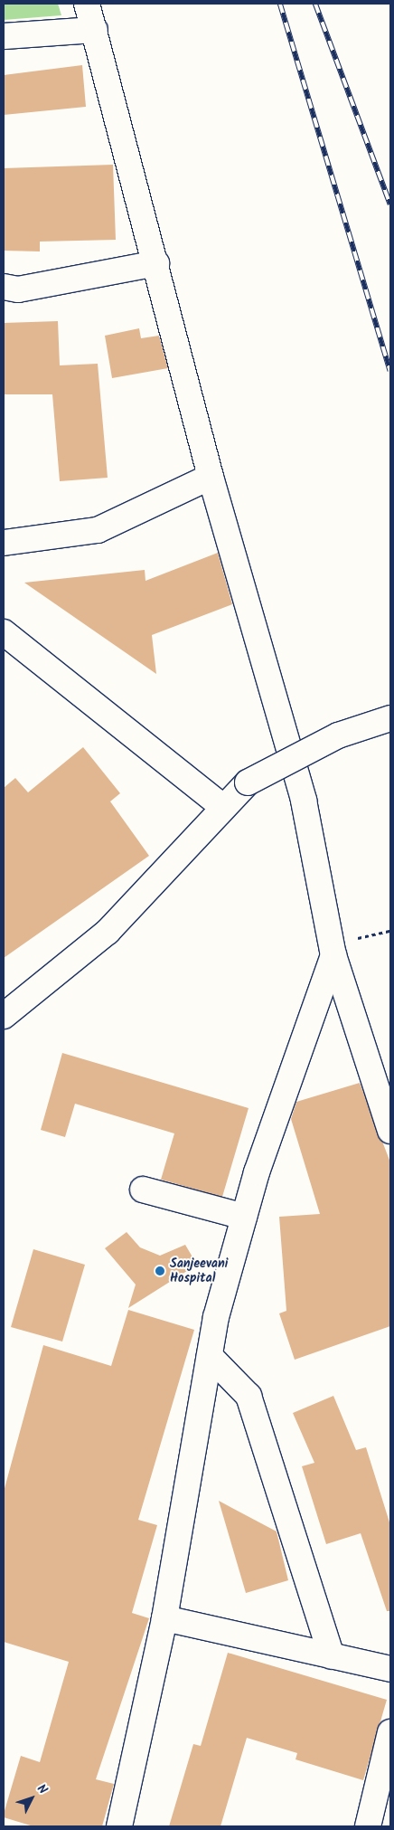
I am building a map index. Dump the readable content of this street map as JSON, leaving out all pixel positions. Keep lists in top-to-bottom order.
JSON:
{
  "places": ["Sanjeevani Hospital"],
  "north": "top right"
}
